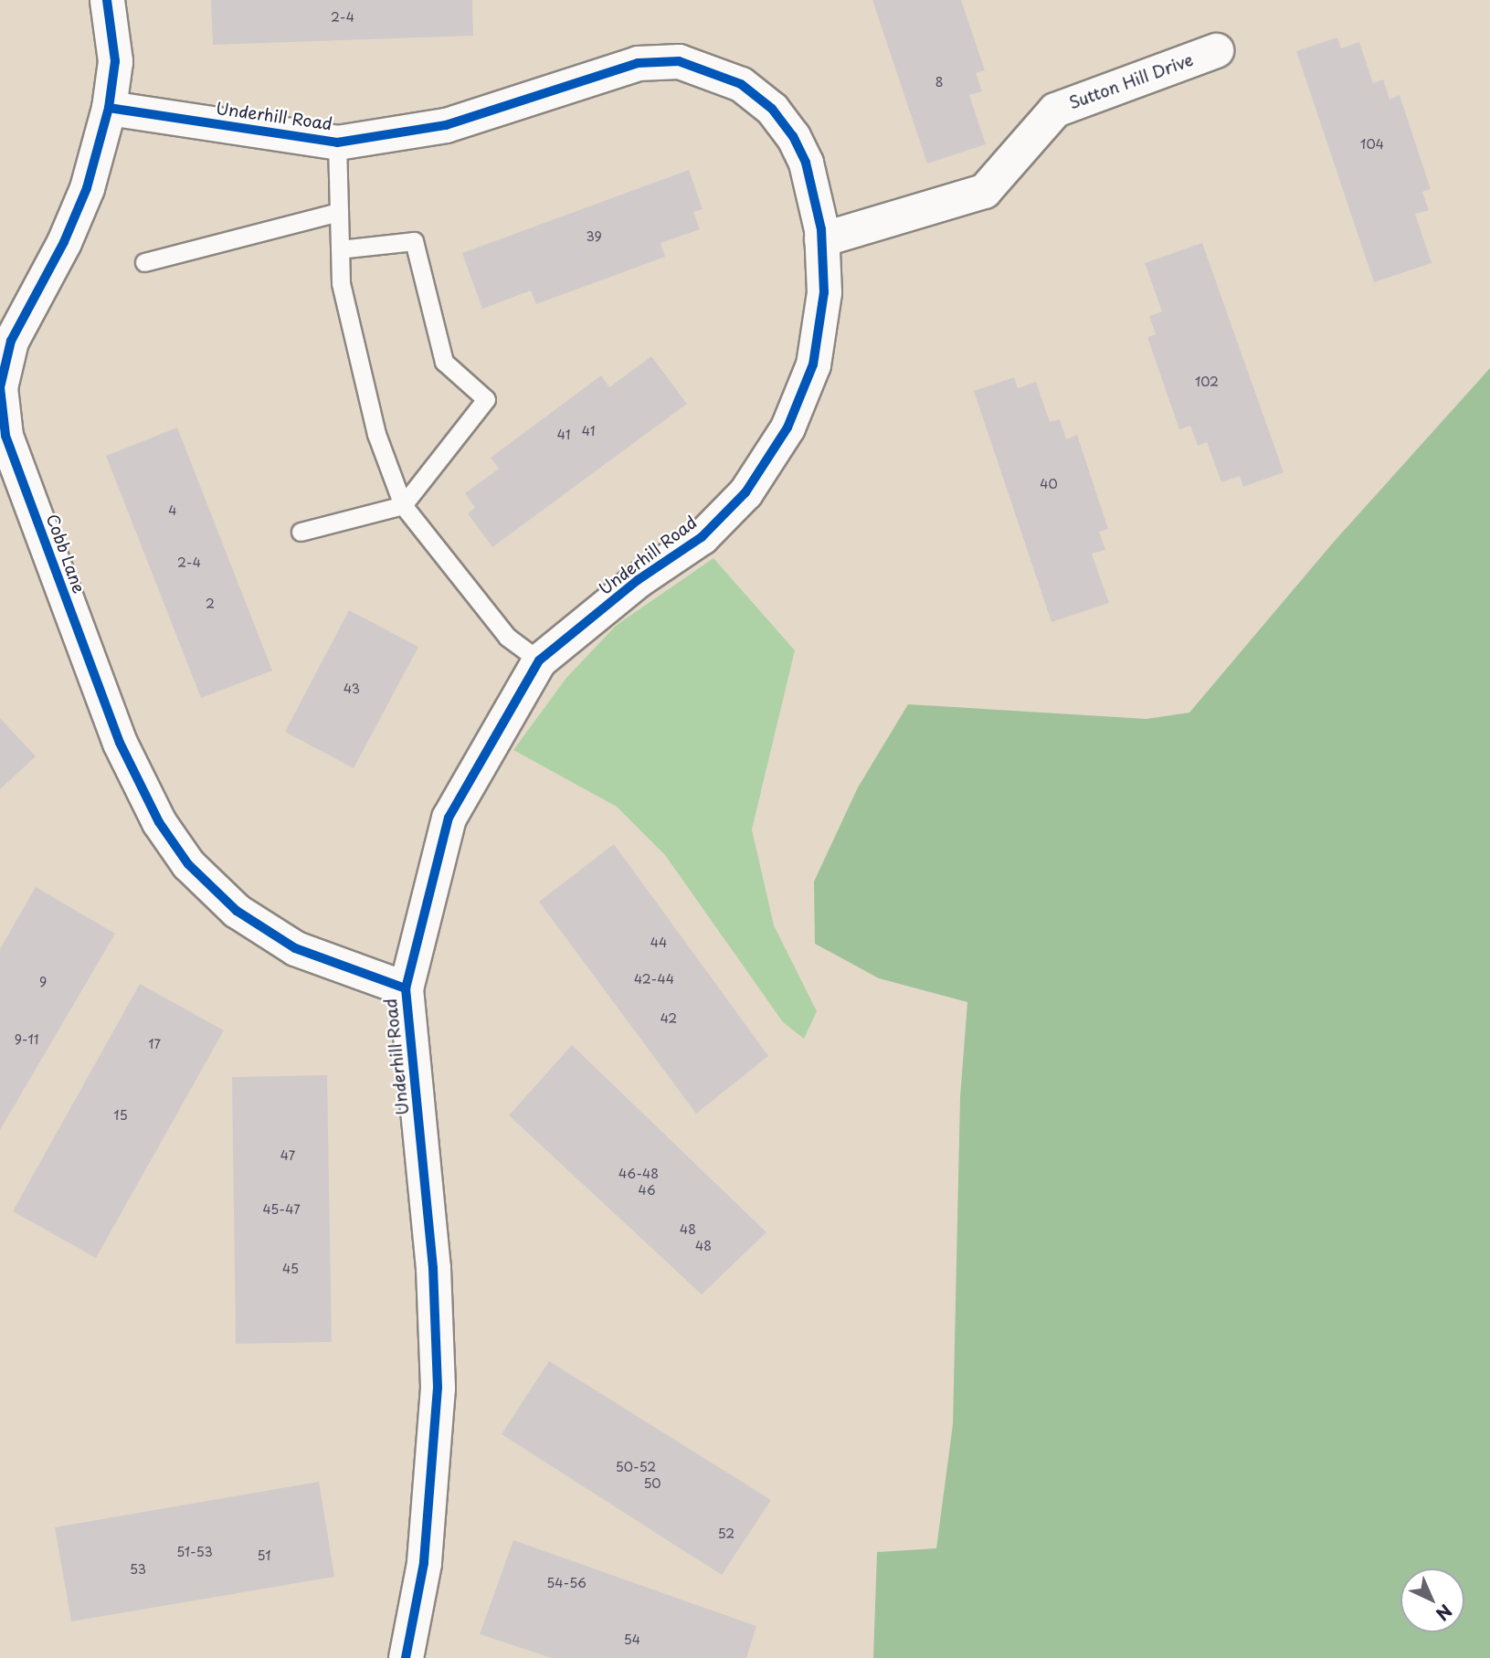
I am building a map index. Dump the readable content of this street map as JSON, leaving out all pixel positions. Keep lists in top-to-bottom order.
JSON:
{
  "streets": {
    "street": ["Sutton Hill Drive", "Underhill Road", "Cobb Lane"]
  },
  "crossings": [
    ["Sutton Hill Drive", "Underhill Road"],
    ["Underhill Road", "Cobb Lane"]
  ],
  "house_numbers": [
    "2-4",
    "8",
    "104",
    "39",
    "102",
    "41",
    "41",
    "40",
    "4",
    "2-4",
    "2",
    "43",
    "44",
    "42-44",
    "9",
    "42",
    "9-11",
    "17",
    "15",
    "47",
    "46-48",
    "46",
    "45-47",
    "48",
    "48",
    "45",
    "50-52",
    "50",
    "52",
    "51-53",
    "51",
    "53",
    "54-56",
    "54"
  ],
  "north": "bottom right"
}
